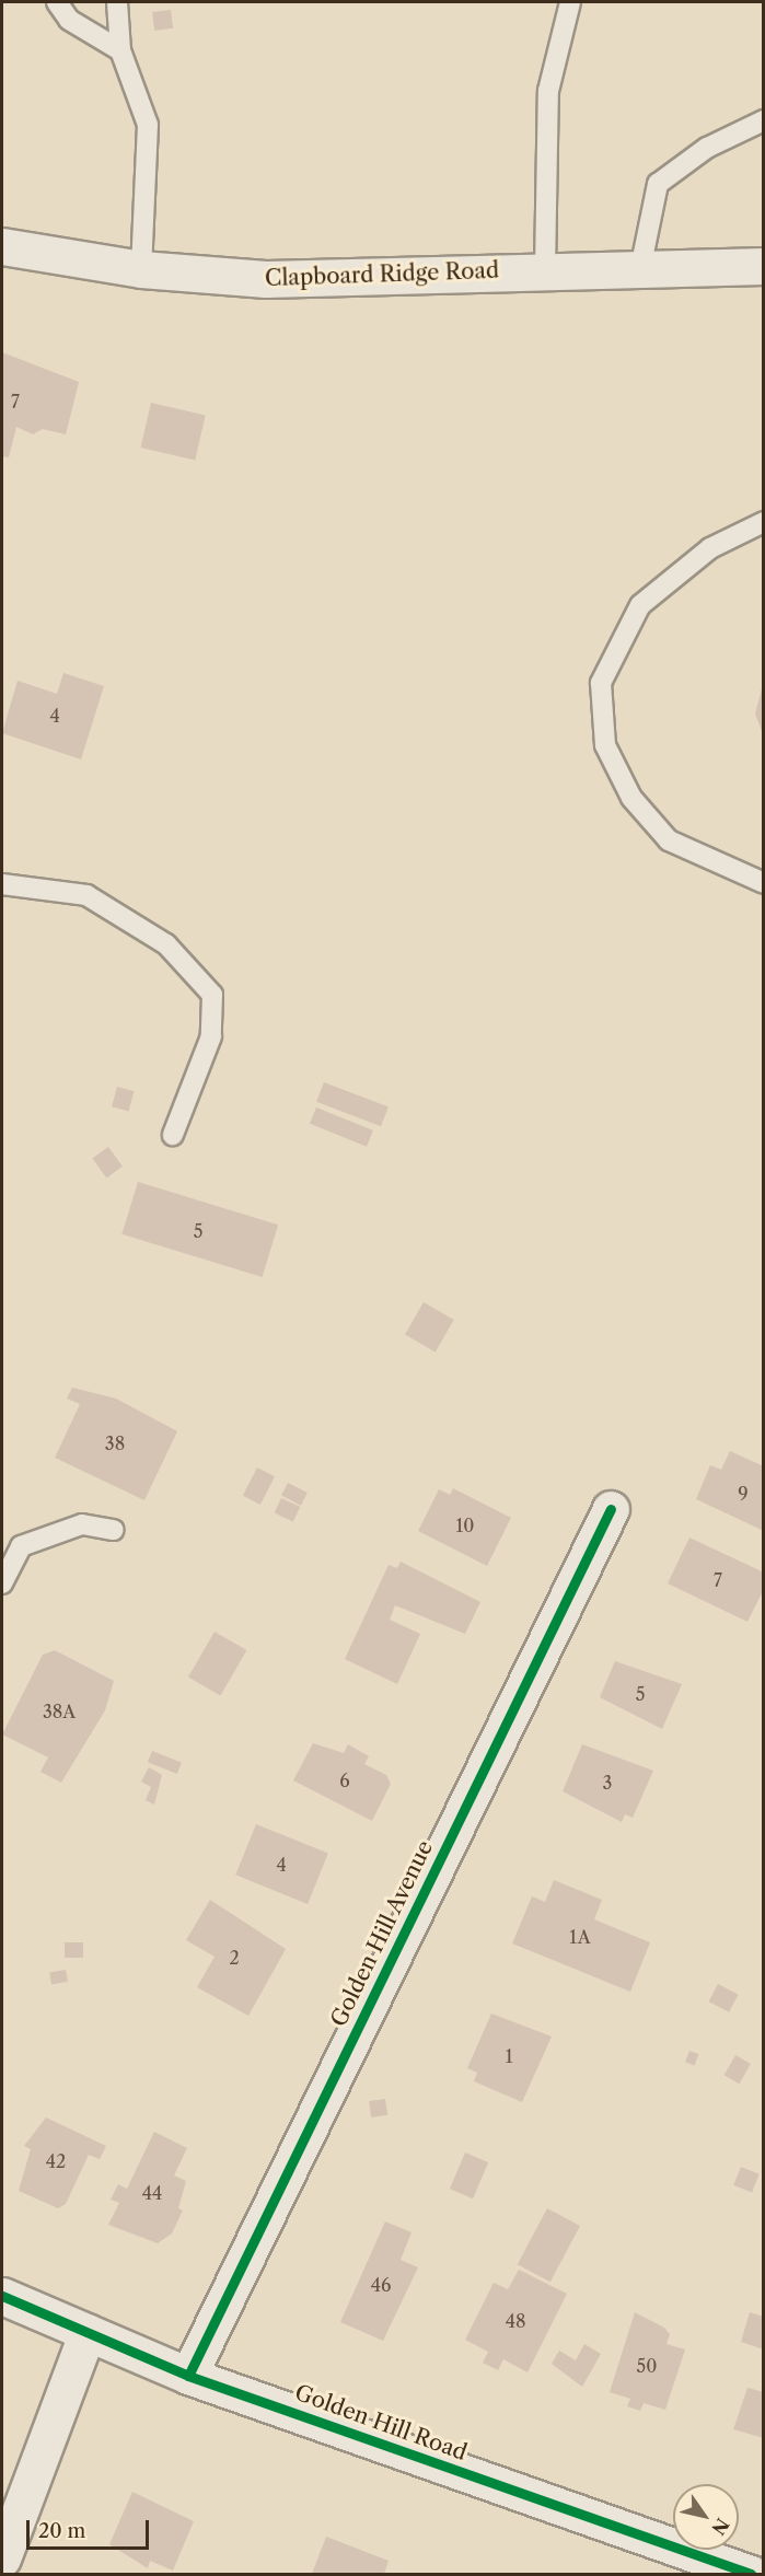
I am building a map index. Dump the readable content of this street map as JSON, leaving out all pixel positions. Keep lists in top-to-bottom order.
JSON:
{
  "streets": {
    "street": ["Clapboard Ridge Road", "Golden Hill Avenue", "Golden Hill Road"]
  },
  "crossings": [
    ["Golden Hill Avenue", "Golden Hill Road"]
  ],
  "house_numbers": [
    "7",
    "4",
    "5",
    "38",
    "9",
    "10",
    "7",
    "5",
    "38A",
    "6",
    "3",
    "4",
    "1A",
    "2",
    "1",
    "42",
    "44",
    "46",
    "48",
    "50"
  ],
  "scale_bar": "20 m",
  "north": "bottom right"
}
